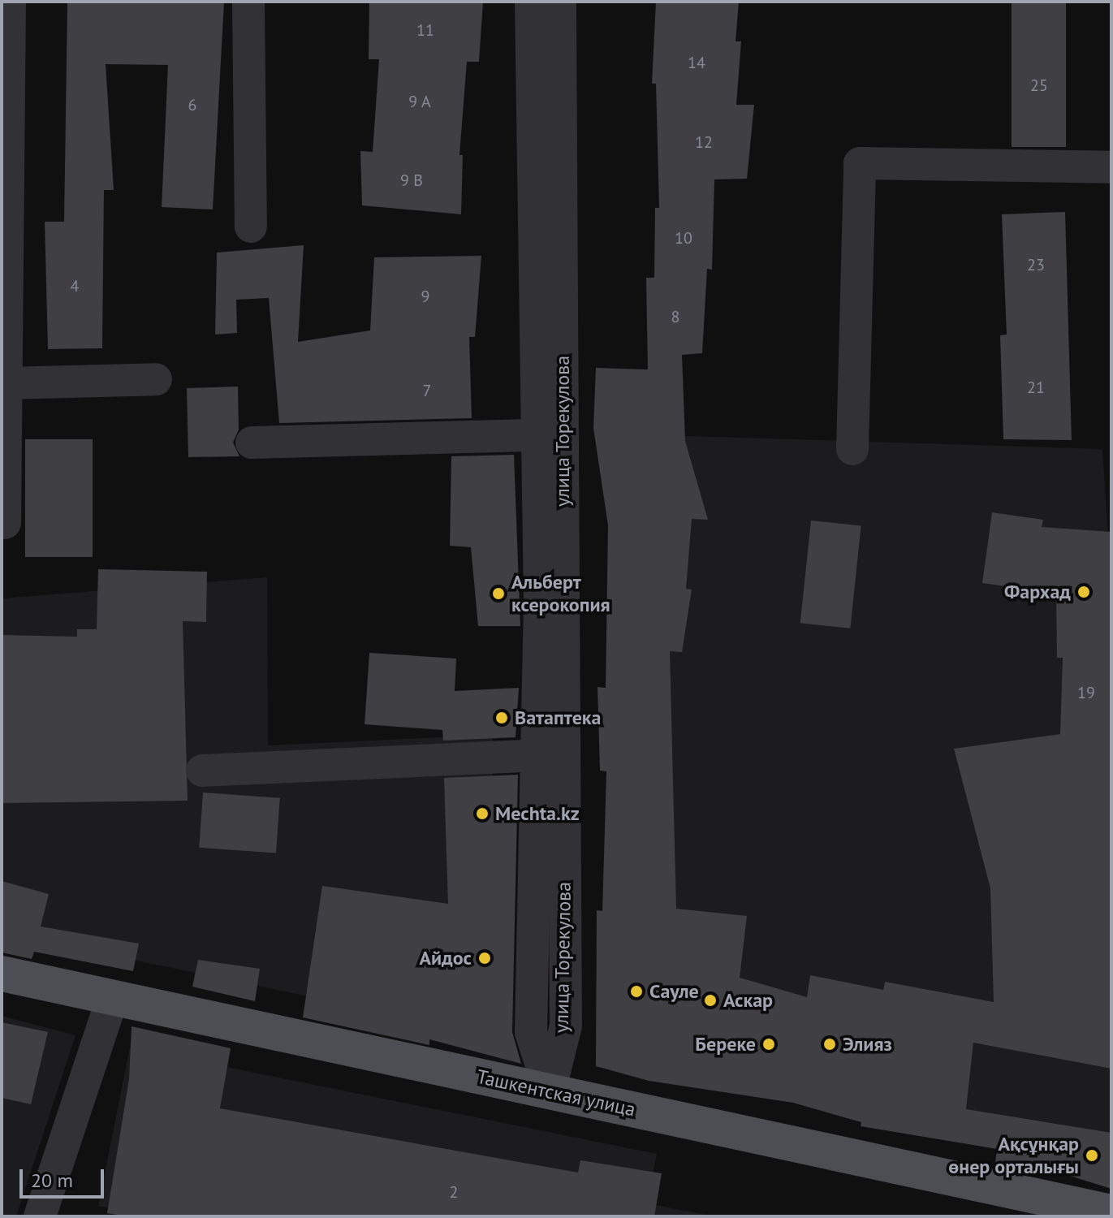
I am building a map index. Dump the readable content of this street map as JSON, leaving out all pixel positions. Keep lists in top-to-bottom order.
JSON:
{
  "streets": {
    "main road": ["Ташкентская улица"],
    "street": ["улица Торекулова"]
  },
  "crossings": [
    ["улица Торекулова", "Ташкентская улица"]
  ],
  "places": [
    "Фархад",
    "Альберт ксерокопия",
    "Ватаптека",
    "Mechta.kz",
    "Айдос",
    "Сауле",
    "Аскар",
    "Береке",
    "Элияз",
    "Ақсұнқар өнер орталығы"
  ],
  "house_numbers": [
    "11",
    "14",
    "25",
    "9 А",
    "6",
    "12",
    "9 В",
    "10",
    "23",
    "4",
    "9",
    "8",
    "21",
    "7",
    "19",
    "2"
  ],
  "scale_bar": "20 m"
}
